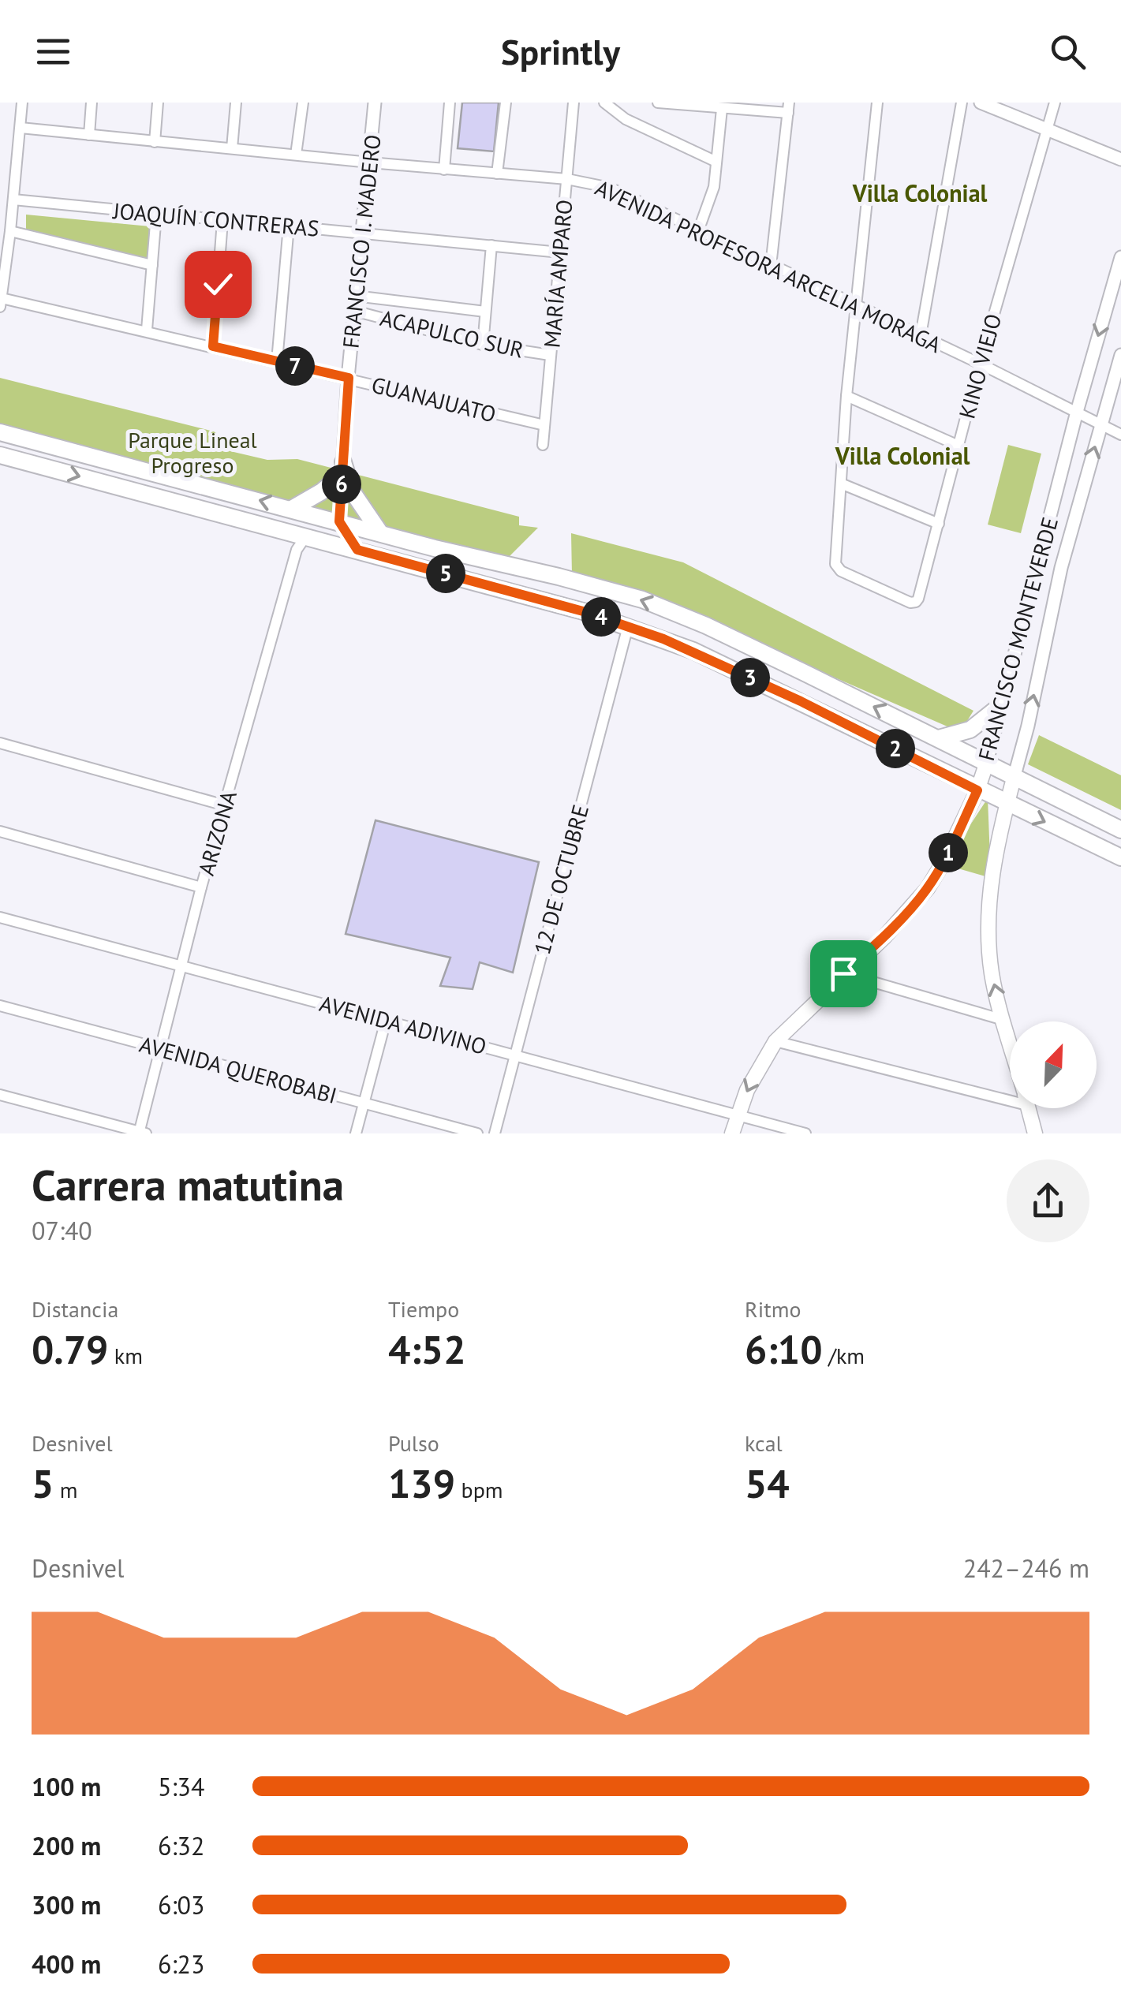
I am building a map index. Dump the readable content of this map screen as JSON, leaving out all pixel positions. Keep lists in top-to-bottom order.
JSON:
{
  "streets": {
    "main road": ["FRANCISCO MONTEVERDE"],
    "street": [
      "JOAQUÍN CONTRERAS",
      "FRANCISCO I. MADERO",
      "AVENIDA PROFESORA ARCELIA MORAGA",
      "MARÍA AMPARO",
      "ACAPULCO SUR",
      "KINO VIEJO",
      "GUANAJUATO",
      "ARIZONA",
      "12 DE OCTUBRE",
      "AVENIDA ADIVINO",
      "AVENIDA QUEROBABI"
    ]
  },
  "crossings": [
    ["JOAQUÍN CONTRERAS", "FRANCISCO I. MADERO"],
    ["JOAQUÍN CONTRERAS", "MARÍA AMPARO"],
    ["FRANCISCO I. MADERO", "AVENIDA PROFESORA ARCELIA MORAGA"],
    ["FRANCISCO I. MADERO", "ACAPULCO SUR"],
    ["FRANCISCO I. MADERO", "GUANAJUATO"],
    ["AVENIDA PROFESORA ARCELIA MORAGA", "MARÍA AMPARO"],
    ["AVENIDA PROFESORA ARCELIA MORAGA", "KINO VIEJO"],
    ["AVENIDA PROFESORA ARCELIA MORAGA", "FRANCISCO MONTEVERDE"],
    ["MARÍA AMPARO", "ACAPULCO SUR"],
    ["MARÍA AMPARO", "GUANAJUATO"],
    ["FRANCISCO MONTEVERDE", "AVENIDA ADIVINO"],
    ["ARIZONA", "AVENIDA ADIVINO"],
    ["ARIZONA", "AVENIDA QUEROBABI"],
    ["12 DE OCTUBRE", "AVENIDA ADIVINO"]
  ],
  "districts": ["Villa Colonial", "Villa Colonial"],
  "parks": ["Parque Lineal Progreso"],
  "north": "top right",
  "page": {
    "header": "Sprintly",
    "pins": [
      "7",
      "6",
      "5",
      "4",
      "3",
      "2",
      "1"
    ],
    "heading": ["Carrera matutina", "07:40"],
    "stats": [
      ["Distancia", "0.79 km"],
      ["Tiempo", "4:52"],
      ["Ritmo", "6:10 /km"],
      ["Desnivel", "5 m"],
      ["Pulso", "139 bpm"],
      ["kcal", "54"]
    ],
    "chart": ["Desnivel", "242–246 m"],
    "list": [
      {
        "name": "100 m",
        "note": "5:34"
      },
      {
        "name": "200 m",
        "note": "6:32"
      },
      {
        "name": "300 m",
        "note": "6:03"
      },
      {
        "name": "400 m",
        "note": "6:23"
      }
    ]
  }
}
